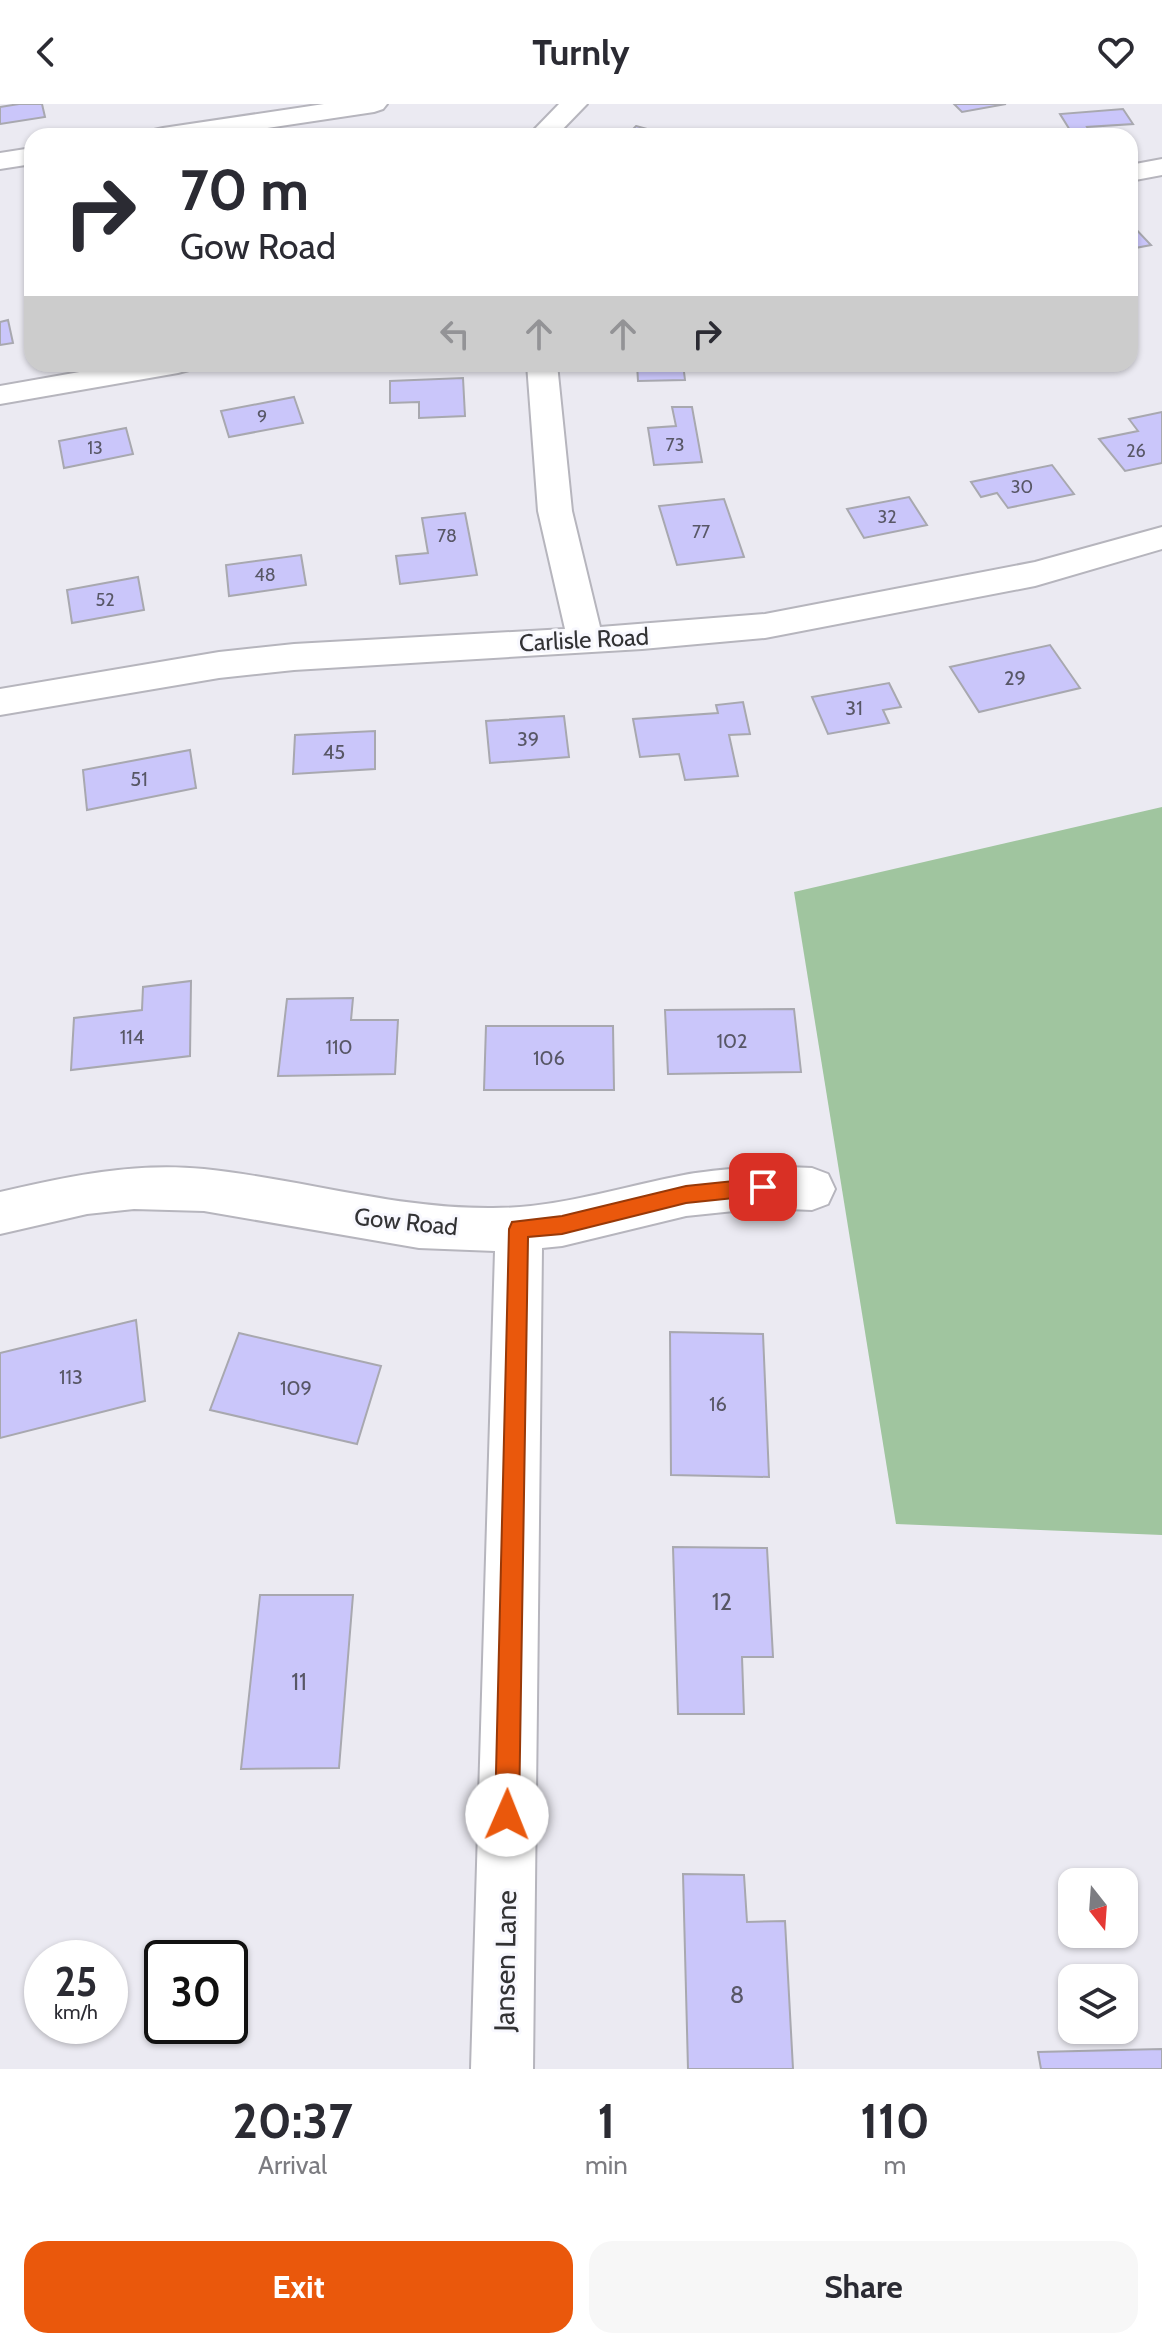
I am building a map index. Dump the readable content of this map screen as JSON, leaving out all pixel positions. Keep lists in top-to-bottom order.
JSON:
{
  "streets": {
    "street": ["Carlisle Road", "Gow Road", "Jansen Lane"]
  },
  "crossings": [
    ["Gow Road", "Jansen Lane"]
  ],
  "house_numbers": [
    "9",
    "73",
    "13",
    "26",
    "30",
    "32",
    "77",
    "78",
    "48",
    "52",
    "29",
    "31",
    "39",
    "45",
    "51",
    "114",
    "102",
    "110",
    "106",
    "113",
    "109",
    "16",
    "12",
    "11",
    "8"
  ],
  "north": "bottom",
  "page": {
    "header": "Turnly",
    "turn": ["70 m", "Gow Road"],
    "speed": "25 km/h",
    "limit": "30",
    "eta": [
      "20:37",
      "Arrival",
      "1",
      "min",
      "110",
      "m"
    ],
    "buttons": ["Exit", "Share"]
  }
}
